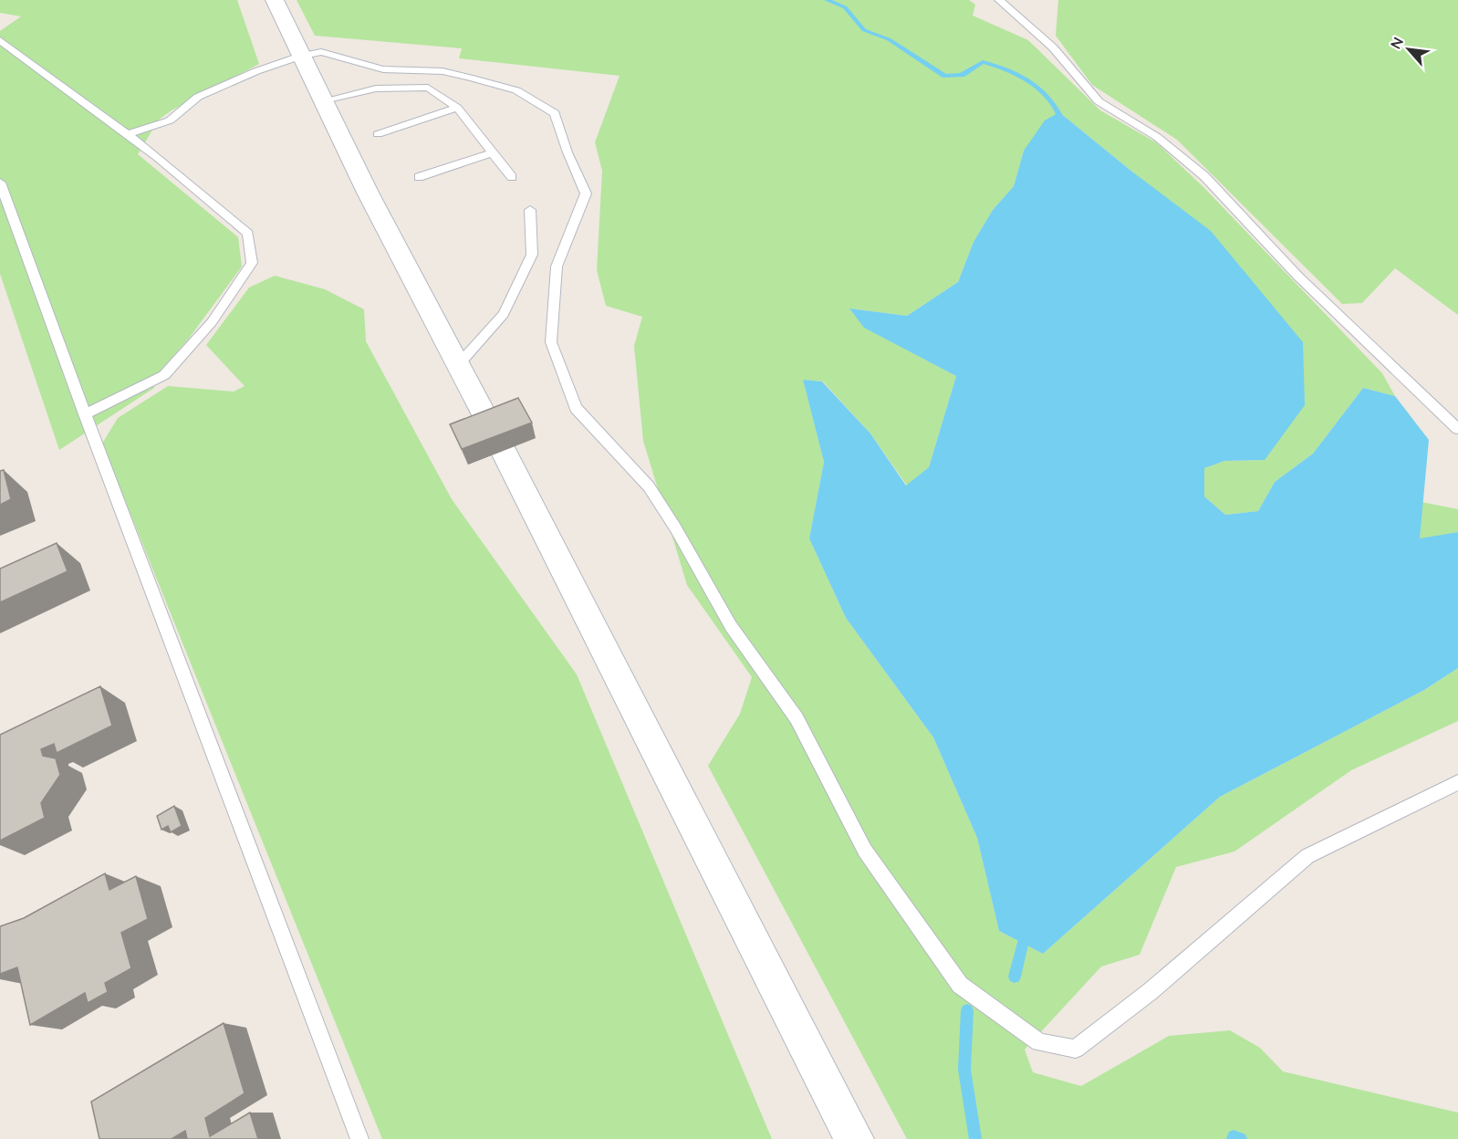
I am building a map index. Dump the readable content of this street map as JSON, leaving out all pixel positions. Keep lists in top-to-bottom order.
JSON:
{
  "north": "top left"
}
